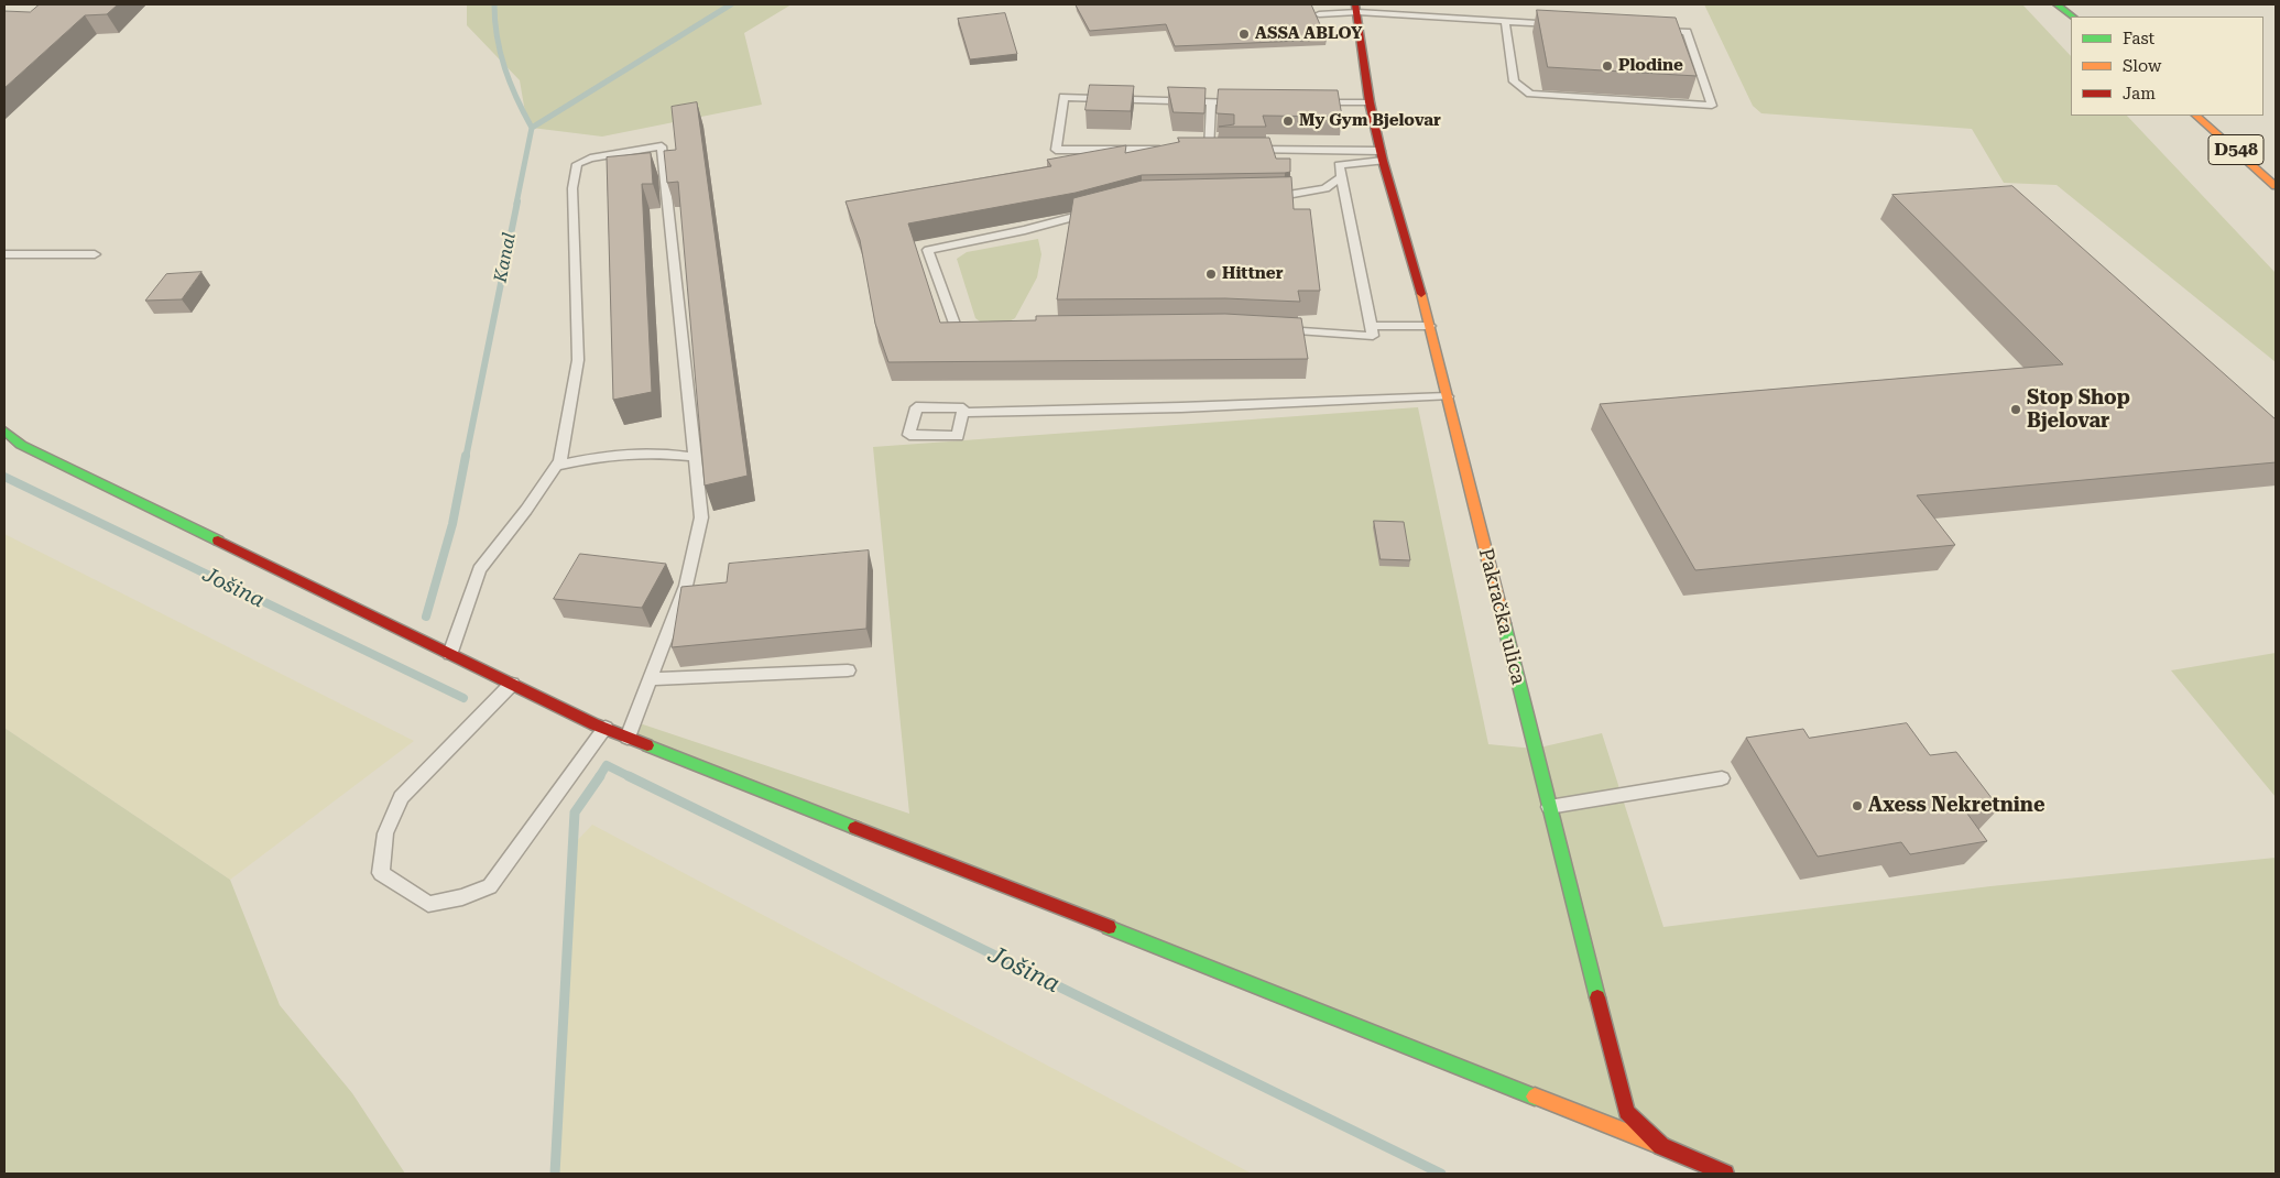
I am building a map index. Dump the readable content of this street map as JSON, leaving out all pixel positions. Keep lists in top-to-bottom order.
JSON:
{
  "streets": {
    "street": ["D548", "Pakračka ulica"]
  },
  "water": ["Kanal", "Jošina"],
  "places": [
    "ASSA ABLOY",
    "Plodine",
    "My Gym Bjelovar",
    "Hittner",
    "Stop Shop Bjelovar",
    "Axess Nekretnine"
  ],
  "legend": ["Fast", "Slow", "Jam"]
}
